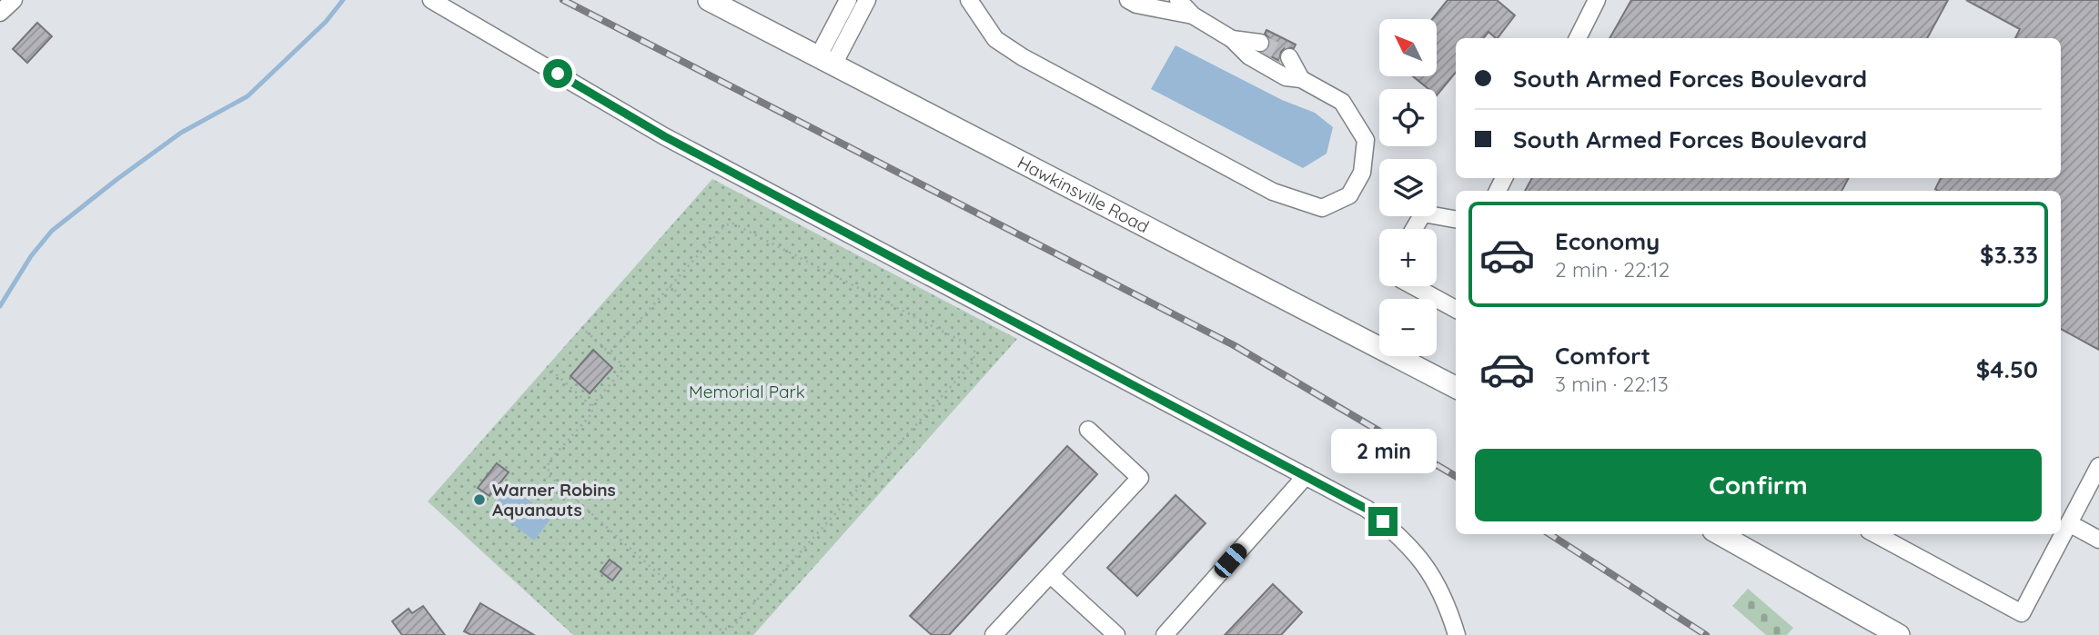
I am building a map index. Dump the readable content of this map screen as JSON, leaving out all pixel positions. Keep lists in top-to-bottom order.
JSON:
{
  "streets": {
    "main road": ["Hawkinsville Road"]
  },
  "parks": ["Memorial Park"],
  "places": ["Warner Robins Aquanauts"],
  "north": "top left",
  "page": {
    "map_buttons": ["+", "−"],
    "banner": ["South Armed Forces Boulevard", "South Armed Forces Boulevard"],
    "list": [
      {
        "name": "Economy",
        "note": "2 min · 22:12",
        "value": "$3.33"
      },
      {
        "name": "Comfort",
        "note": "3 min · 22:13",
        "value": "$4.50"
      }
    ],
    "bubble": "2 min",
    "buttons": "Confirm"
  }
}
